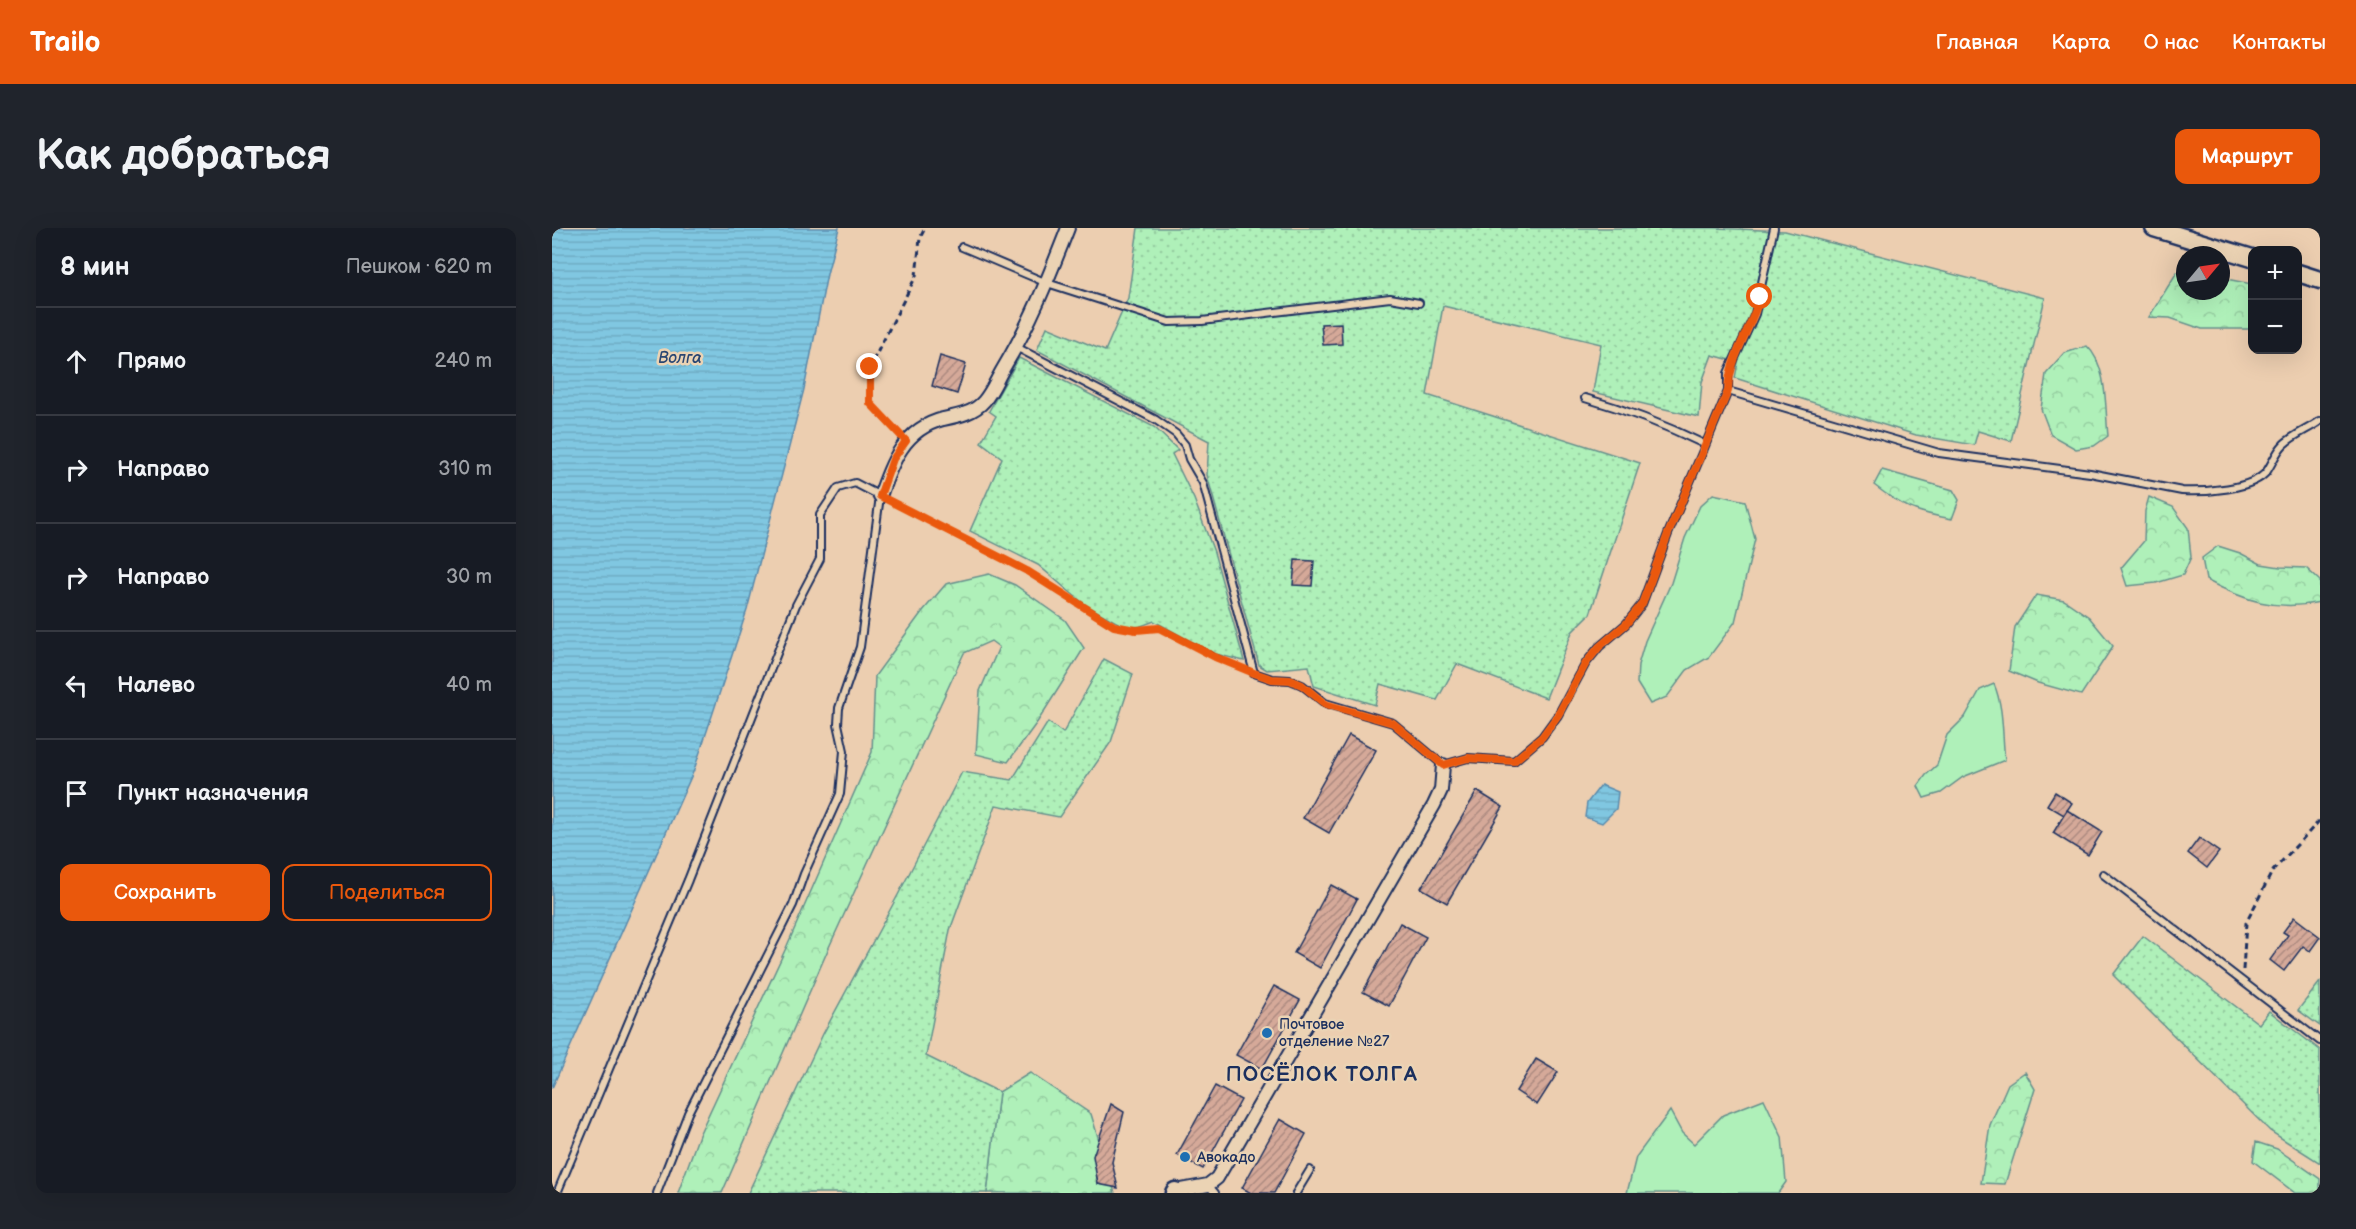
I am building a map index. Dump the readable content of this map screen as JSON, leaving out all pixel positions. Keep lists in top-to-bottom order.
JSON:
{
  "districts": ["ПОСЁЛОК ТОЛГА"],
  "water": ["Волга"],
  "places": ["Почтовое отделение №27", "Авокадо"],
  "north": "top right",
  "page": {
    "header": "Trailo",
    "nav": [
      "Главная",
      "Карта",
      "О нас",
      "Контакты"
    ],
    "buttons": [
      "Маршрут",
      ["Сохранить", "Поделиться"]
    ],
    "title": "Как добраться",
    "heading": ["8 мин", "Пешком · 620 m"],
    "map_buttons": ["+", "−"],
    "list": [
      ["Прямо", "240 m"],
      ["Направо", "310 m"],
      ["Направо", "30 m"],
      ["Налево", "40 m"],
      "Пункт назначения"
    ]
  }
}
